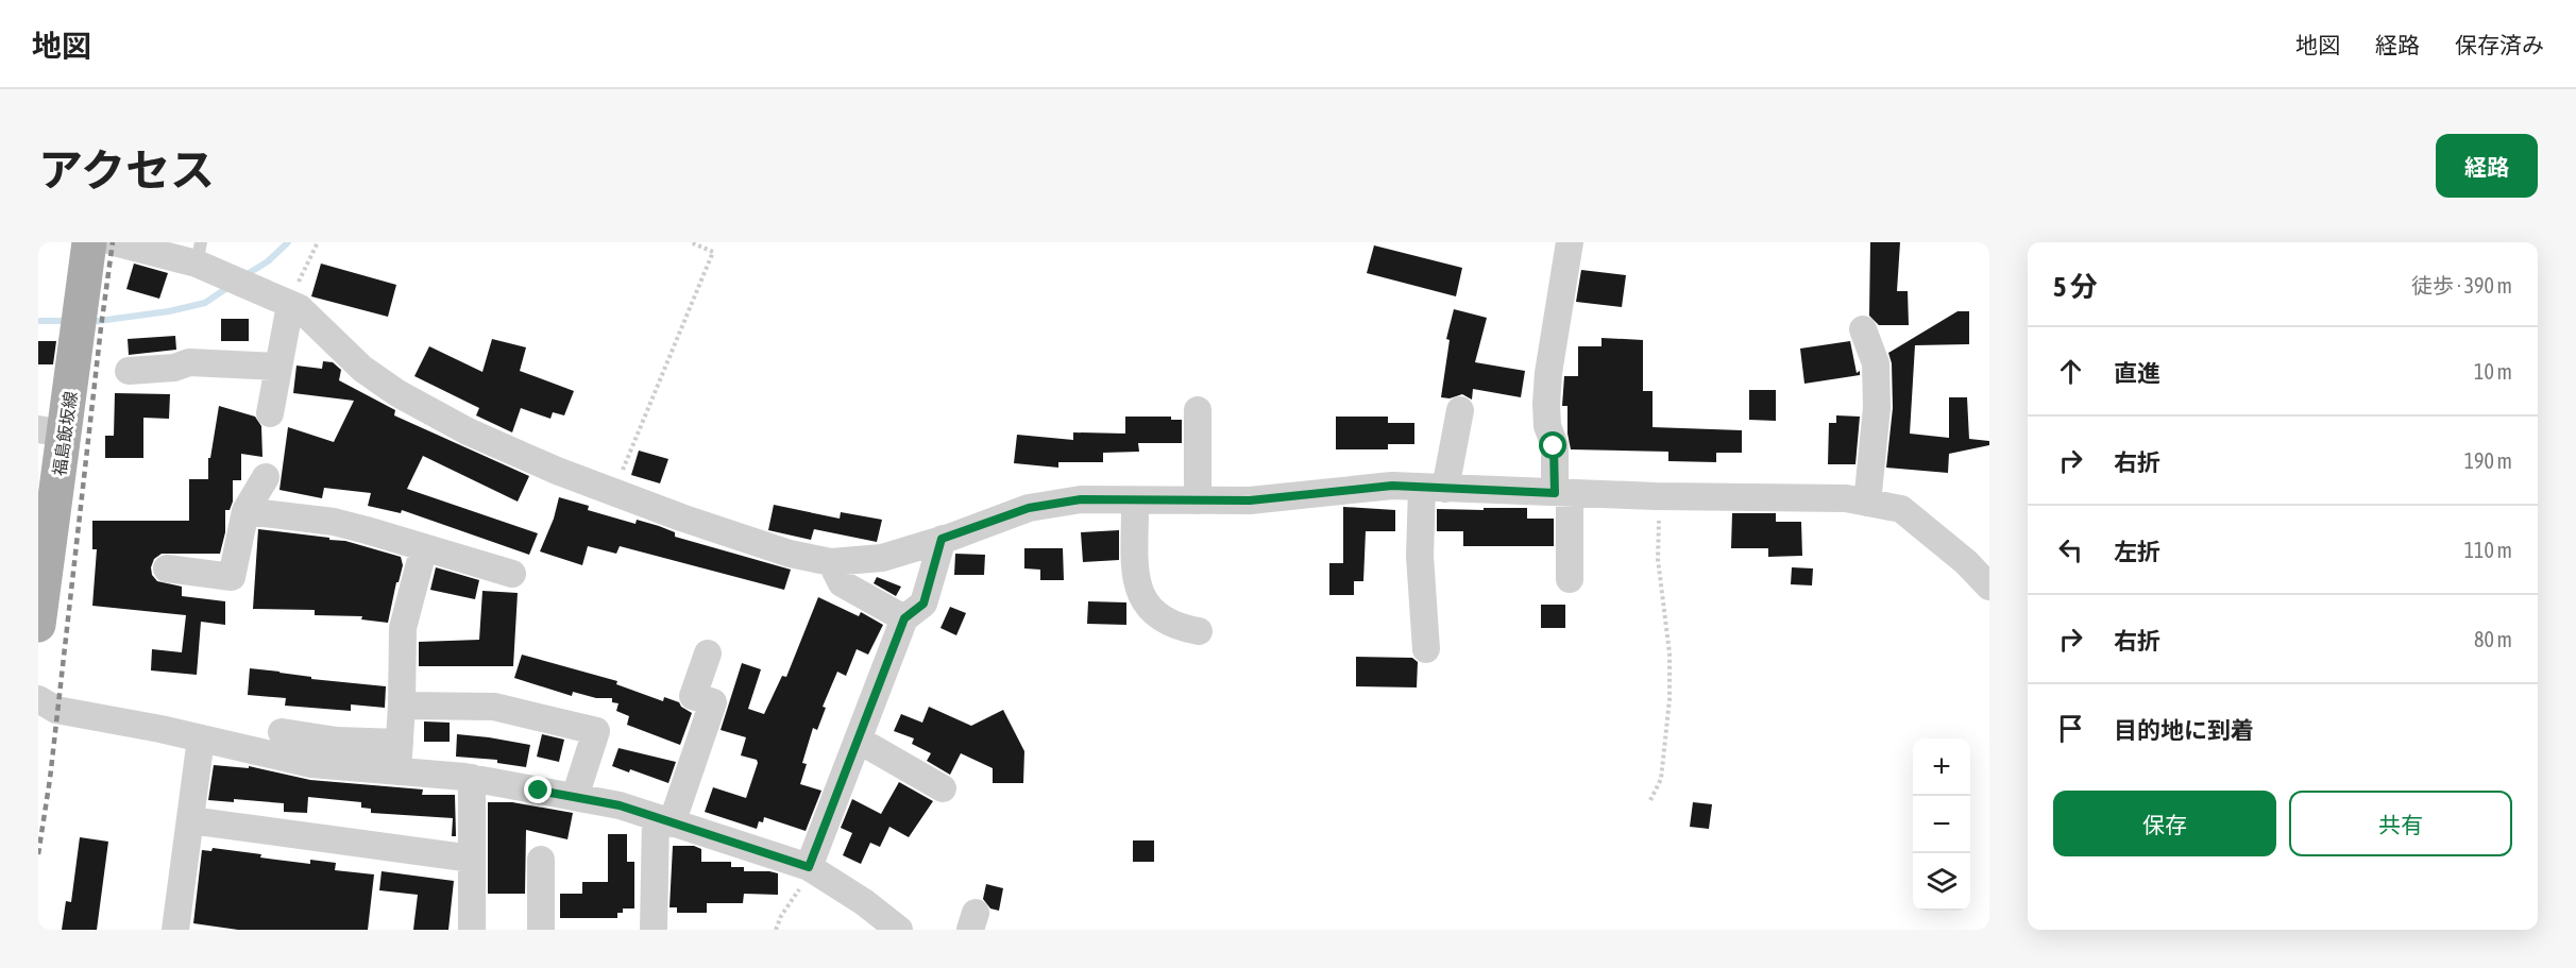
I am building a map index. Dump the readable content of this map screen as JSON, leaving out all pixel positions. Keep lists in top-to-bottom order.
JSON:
{
  "streets": {
    "main road": ["福島飯坂線"]
  },
  "page": {
    "header": "地図",
    "nav": ["地図", "経路", "保存済み"],
    "title": "アクセス",
    "buttons": [
      "経路",
      ["保存", "共有"]
    ],
    "heading": ["5 分", "徒歩 · 390 m"],
    "list": [
      ["直進", "10 m"],
      ["右折", "190 m"],
      ["左折", "110 m"],
      ["右折", "80 m"],
      "目的地に到着"
    ],
    "map_buttons": ["+", "−"]
  }
}
